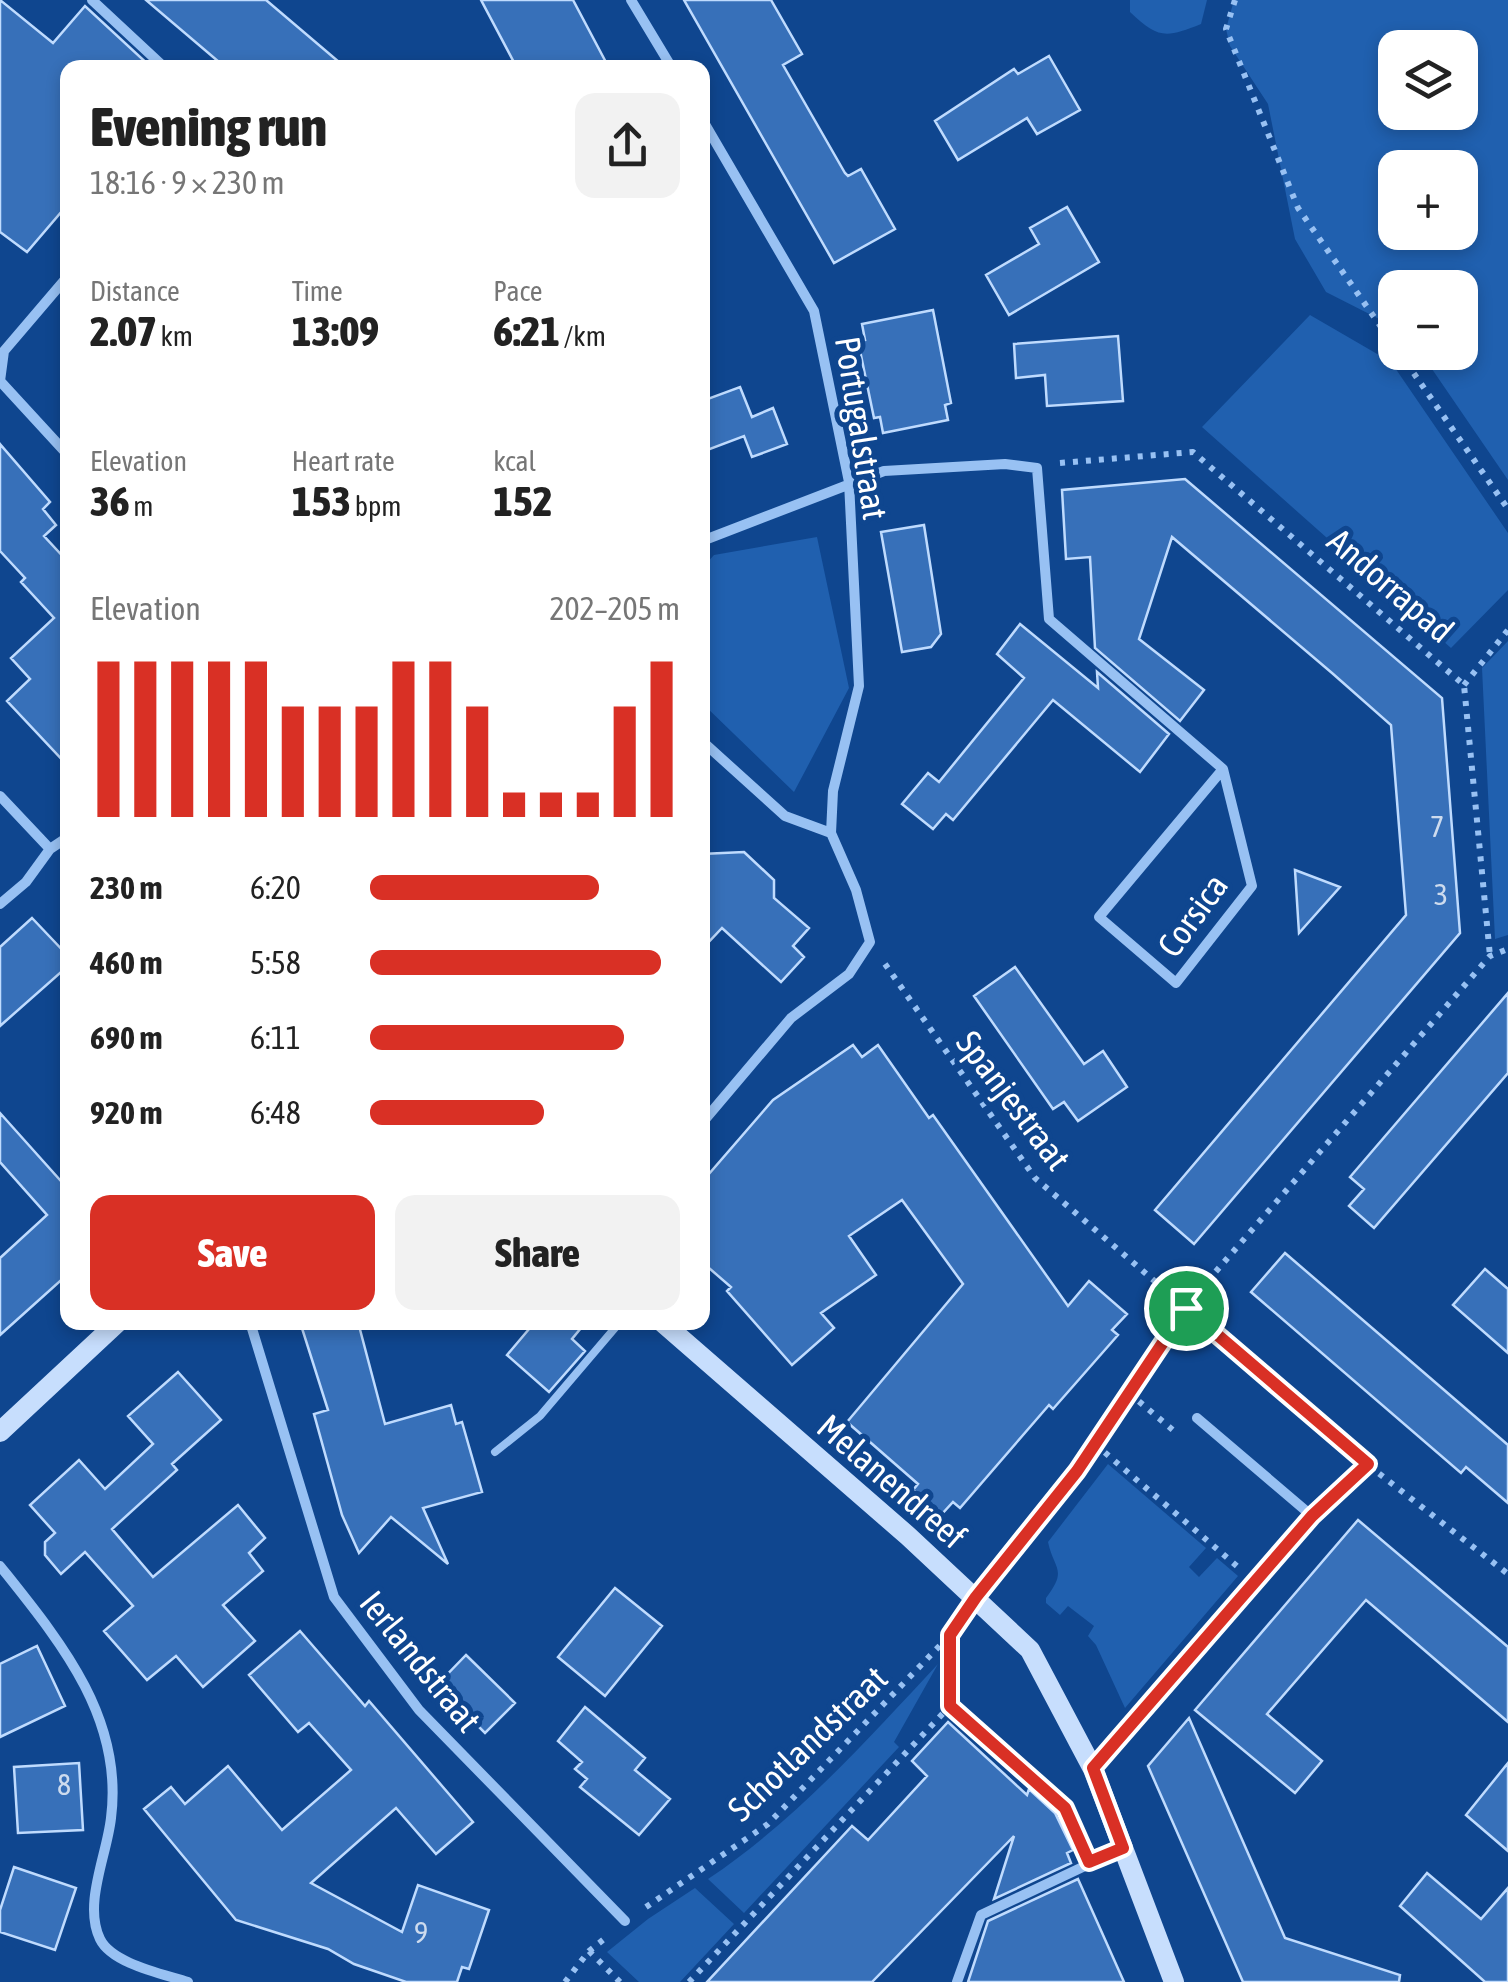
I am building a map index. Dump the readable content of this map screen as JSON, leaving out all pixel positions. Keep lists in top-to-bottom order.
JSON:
{
  "streets": {
    "street": [
      "Portugalstraat",
      "Corsica",
      "Melanendreef",
      "Ierlandstraat"
    ],
    "path": ["Andorrapad", "Spanjestraat", "Schotlandstraat"]
  },
  "crossings": [
    ["Andorrapad", "Schotlandstraat"],
    ["Spanjestraat", "Schotlandstraat"],
    ["Melanendreef", "Schotlandstraat"],
    ["Ierlandstraat", "Schotlandstraat"]
  ],
  "house_numbers": [
    "7",
    "3",
    "8",
    "9"
  ],
  "page": {
    "map_buttons": ["+", "−"],
    "heading": ["Evening run", "18:16 · 9 × 230 m"],
    "stats": [
      ["Distance", "2.07 km"],
      ["Time", "13:09"],
      ["Pace", "6:21 /km"],
      ["Elevation", "36 m"],
      ["Heart rate", "153 bpm"],
      ["kcal", "152"]
    ],
    "chart": ["Elevation", "202–205 m"],
    "list": [
      {
        "name": "230 m",
        "note": "6:20"
      },
      {
        "name": "460 m",
        "note": "5:58"
      },
      {
        "name": "690 m",
        "note": "6:11"
      },
      {
        "name": "920 m",
        "note": "6:48"
      }
    ],
    "buttons": ["Save", "Share"]
  }
}
